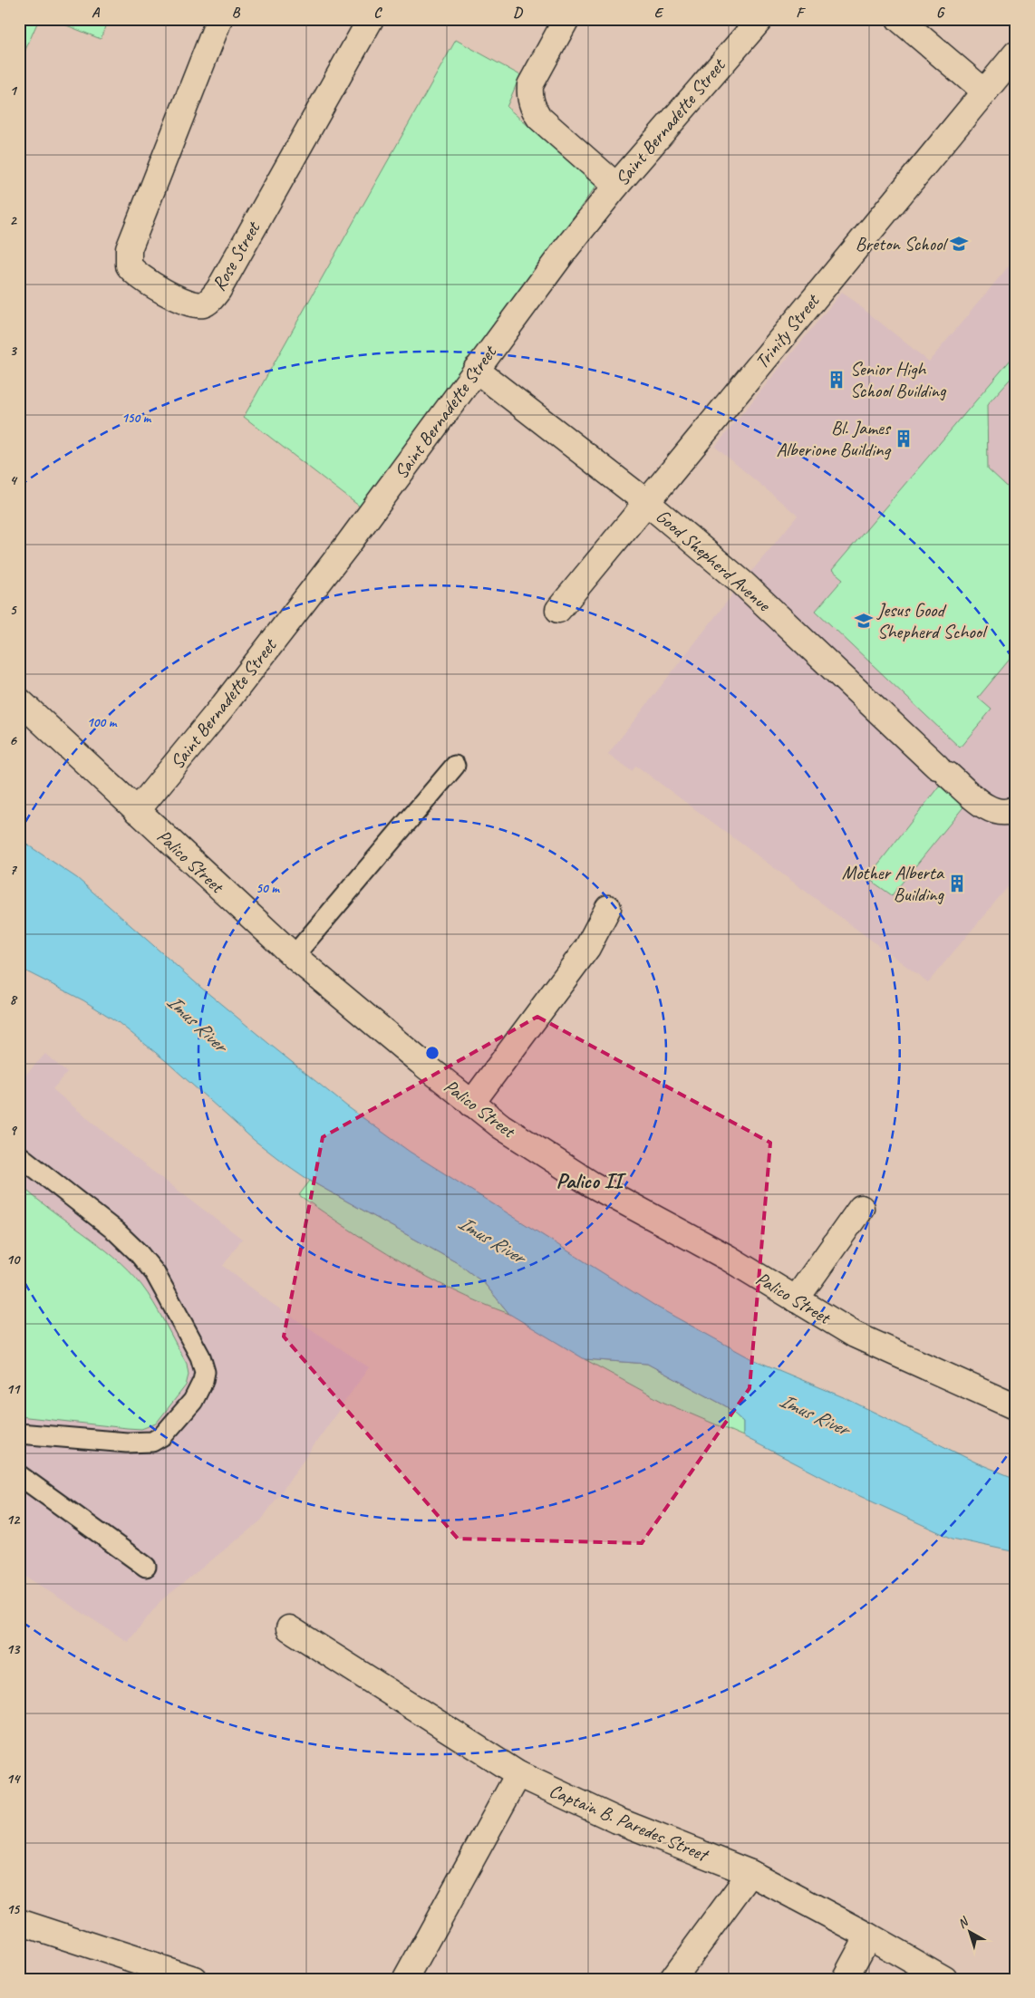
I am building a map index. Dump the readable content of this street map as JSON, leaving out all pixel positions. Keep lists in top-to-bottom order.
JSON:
{
  "streets": {
    "street": [
      "Saint Bernadette Street",
      "Rose Street",
      "Trinity Street",
      "Good Shepherd Avenue",
      "Palico Street",
      "Captain B. Paredes Street"
    ]
  },
  "crossings": [
    ["Saint Bernadette Street", "Good Shepherd Avenue"],
    ["Saint Bernadette Street", "Palico Street"],
    ["Trinity Street", "Good Shepherd Avenue"]
  ],
  "districts": ["Palico II"],
  "water": ["Imus River"],
  "places": {
    "school or university": ["Breton School", "Jesus Good Shepherd School"],
    "building": ["Senior High School Building", "Bl. James Alberione Building", "Mother Alberta Building"]
  },
  "north": "top left",
  "grid": {
    "columns": [
      "A",
      "B",
      "C",
      "D",
      "E",
      "F",
      "G"
    ],
    "rows": [
      "1",
      "2",
      "3",
      "4",
      "5",
      "6",
      "7",
      "8",
      "9",
      "10",
      "11",
      "12",
      "13",
      "14",
      "15"
    ]
  },
  "rings": ["150 m", "100 m", "50 m"]
}
